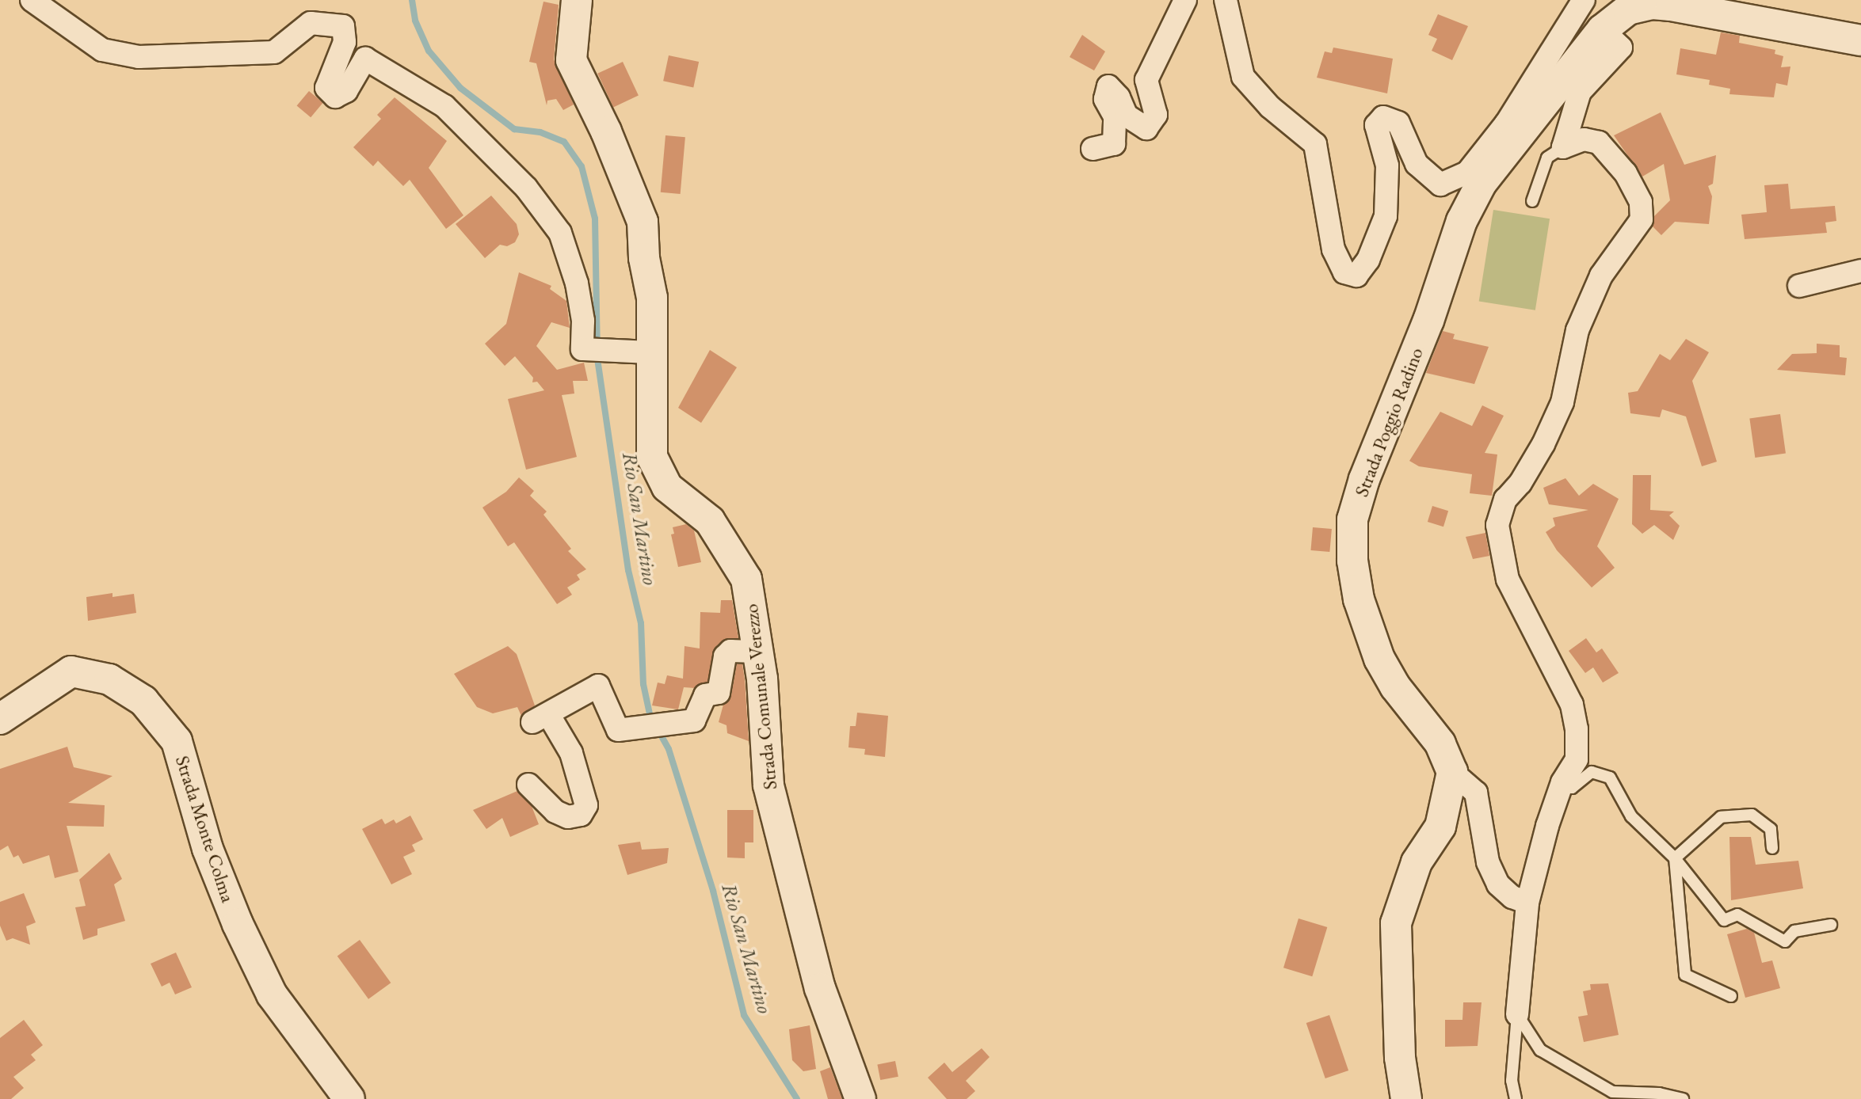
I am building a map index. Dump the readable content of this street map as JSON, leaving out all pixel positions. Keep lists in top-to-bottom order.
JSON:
{
  "streets": {
    "street": ["Strada Poggio Radino", "Strada Comunale Verezzo", "Strada Monte Colma"]
  },
  "water": ["Rio San Martino"]
}
